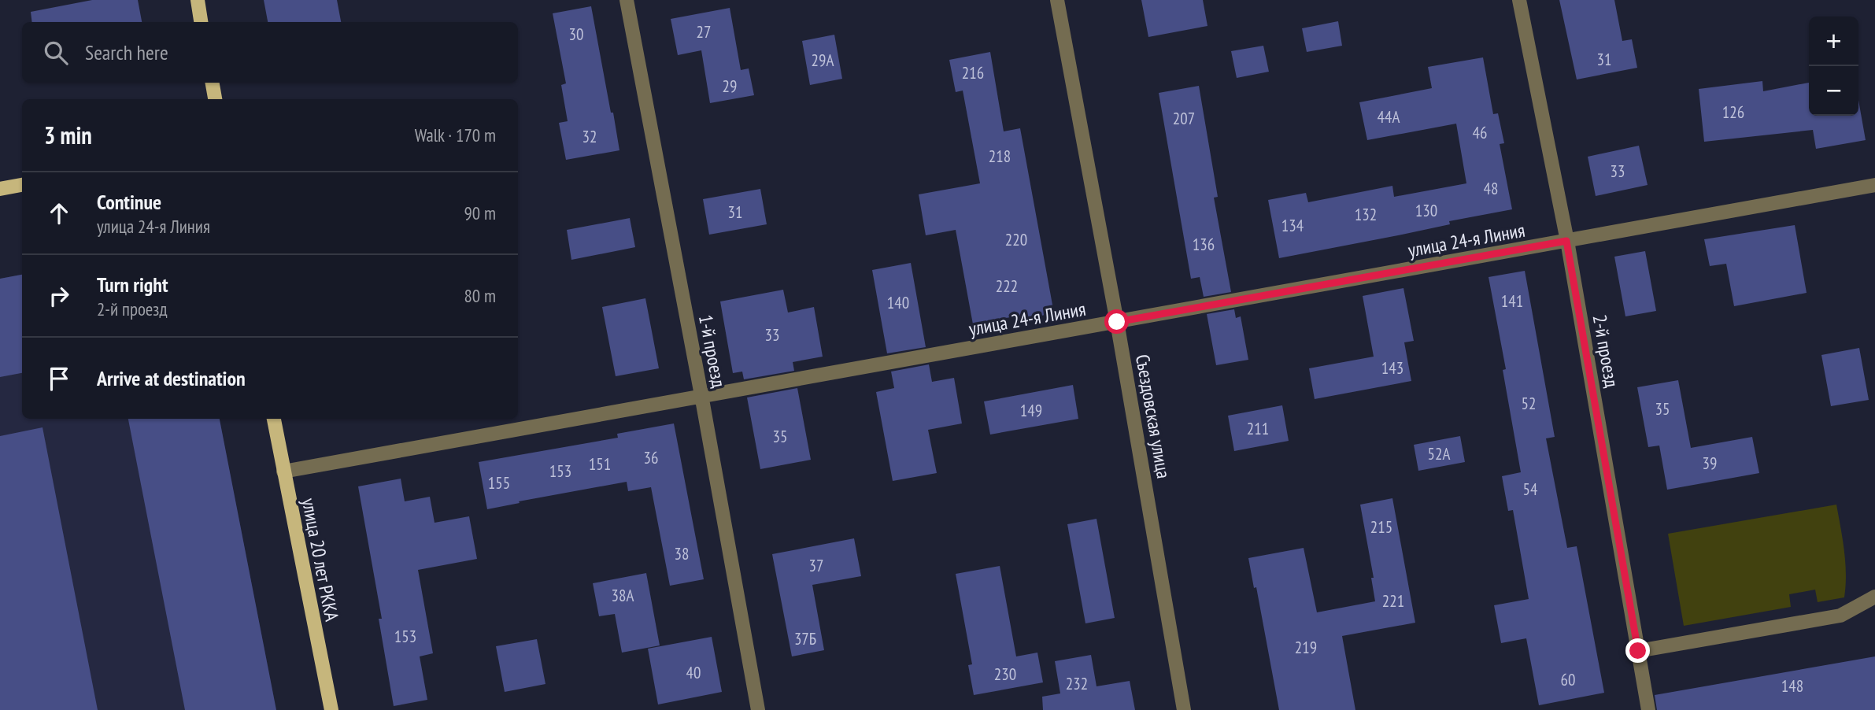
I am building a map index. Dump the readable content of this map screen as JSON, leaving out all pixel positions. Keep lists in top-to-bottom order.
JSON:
{
  "streets": {
    "main road": ["улица 20 лет РККА"],
    "street": [
      "улица 24-я Линия",
      "1-й проезд",
      "2-й проезд",
      "Съездовская улица"
    ]
  },
  "crossings": [
    ["улица 24-я Линия", "1-й проезд"],
    ["улица 24-я Линия", "2-й проезд"],
    ["улица 24-я Линия", "Съездовская улица"],
    ["улица 24-я Линия", "улица 20 лет РККА"]
  ],
  "house_numbers": [
    "27",
    "30",
    "31",
    "29А",
    "216",
    "29",
    "126",
    "44А",
    "207",
    "46",
    "32",
    "218",
    "33",
    "48",
    "130",
    "31",
    "132",
    "134",
    "220",
    "136",
    "222",
    "141",
    "140",
    "33",
    "143",
    "52",
    "35",
    "149",
    "211",
    "35",
    "52А",
    "36",
    "39",
    "151",
    "153",
    "155",
    "54",
    "215",
    "38",
    "37",
    "38А",
    "221",
    "153",
    "37Б",
    "219",
    "40",
    "230",
    "60",
    "232",
    "148"
  ],
  "page": {
    "map_buttons": ["+", "−"],
    "search": "Search here",
    "heading": ["3 min", "Walk · 170 m"],
    "list": [
      ["Continue", "улица 24-я Линия", "90 m"],
      ["Turn right", "2-й проезд", "80 m"],
      "Arrive at destination"
    ]
  }
}
